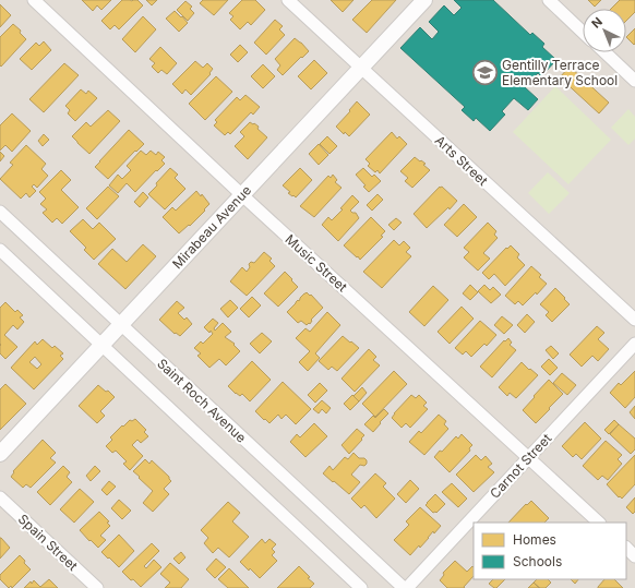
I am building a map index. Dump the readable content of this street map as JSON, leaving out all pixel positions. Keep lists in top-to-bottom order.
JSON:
{
  "streets": {
    "street": [
      "Arts Street",
      "Mirabeau Avenue",
      "Music Street",
      "Saint Roch Avenue",
      "Carnot Street",
      "Spain Street"
    ]
  },
  "crossings": [
    ["Arts Street", "Mirabeau Avenue"],
    ["Mirabeau Avenue", "Music Street"],
    ["Mirabeau Avenue", "Saint Roch Avenue"],
    ["Music Street", "Carnot Street"],
    ["Saint Roch Avenue", "Carnot Street"]
  ],
  "places": {
    "school or university": ["Gentilly Terrace Elementary School"]
  },
  "legend": ["Homes", "Schools"],
  "north": "top left"
}
